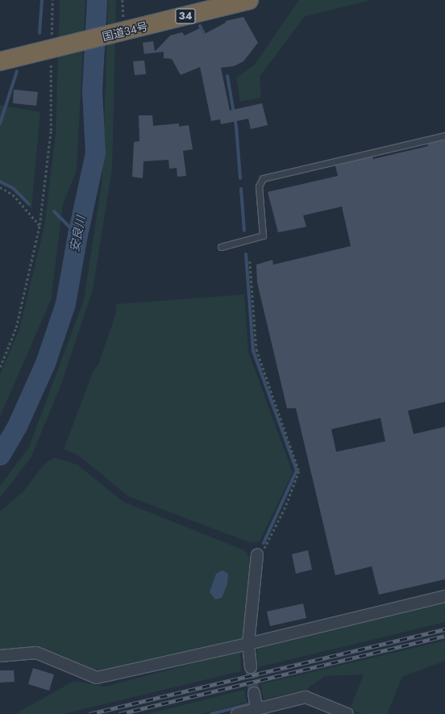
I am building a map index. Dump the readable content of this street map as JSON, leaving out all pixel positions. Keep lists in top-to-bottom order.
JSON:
{
  "streets": {
    "highway": ["34", "国道34号"]
  },
  "water": ["安良川"]
}
